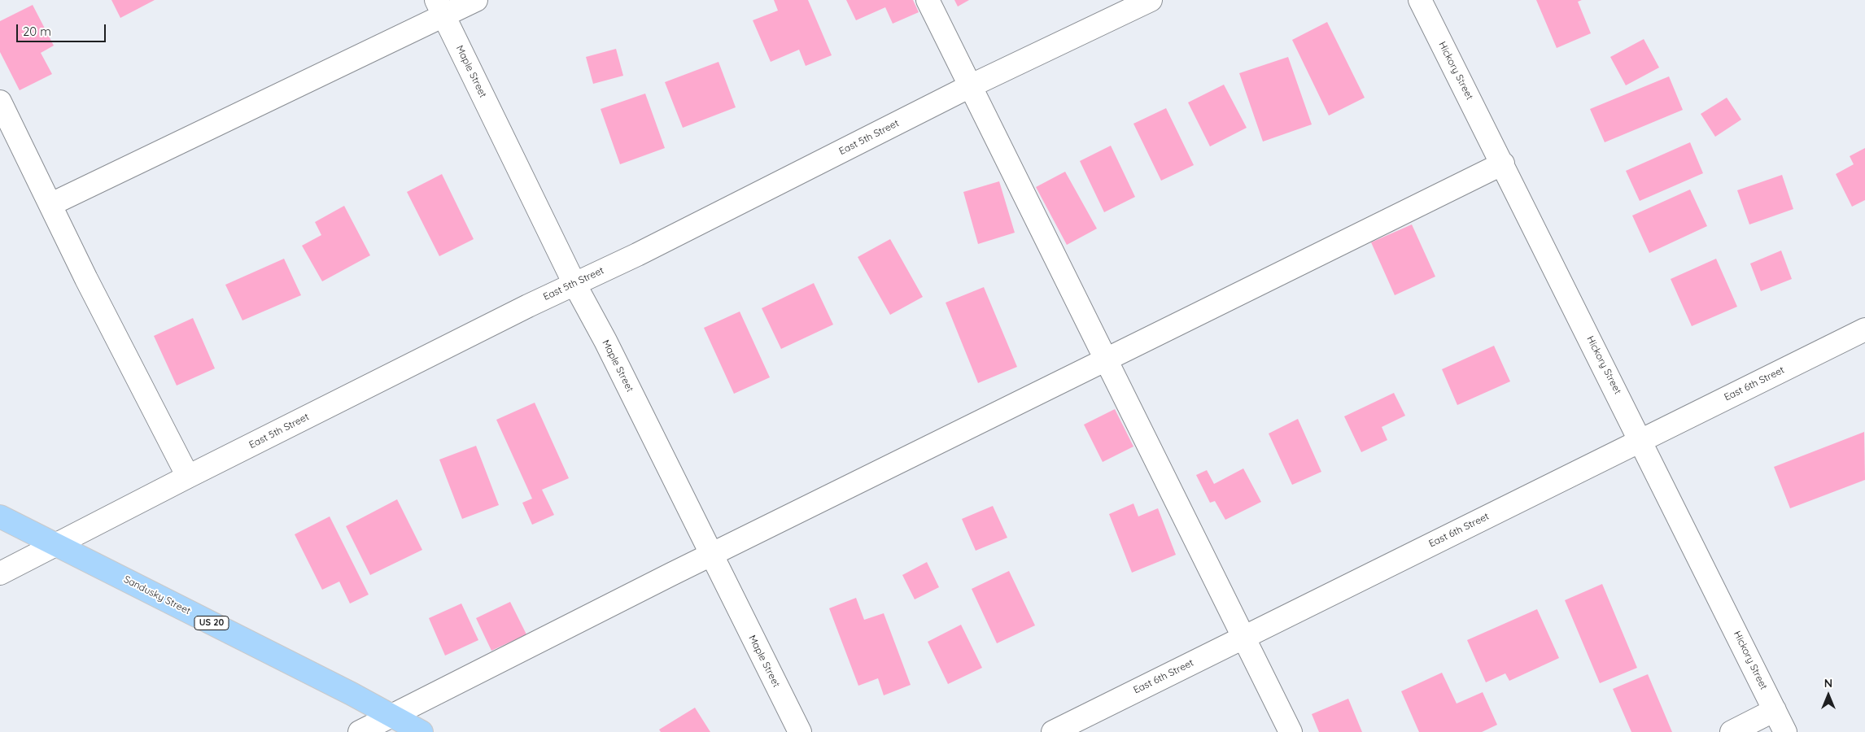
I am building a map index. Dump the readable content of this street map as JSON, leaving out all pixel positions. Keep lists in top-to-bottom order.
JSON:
{
  "streets": {
    "main road": ["Sandusky Street", "US 20"],
    "street": [
      "Hickory Street",
      "Maple Street",
      "East 5th Street",
      "East 6th Street"
    ]
  },
  "crossings": [
    ["Hickory Street", "East 6th Street"],
    ["Maple Street", "East 5th Street"],
    ["East 5th Street", "Sandusky Street"]
  ],
  "scale_bar": "20 m",
  "north": "top"
}
